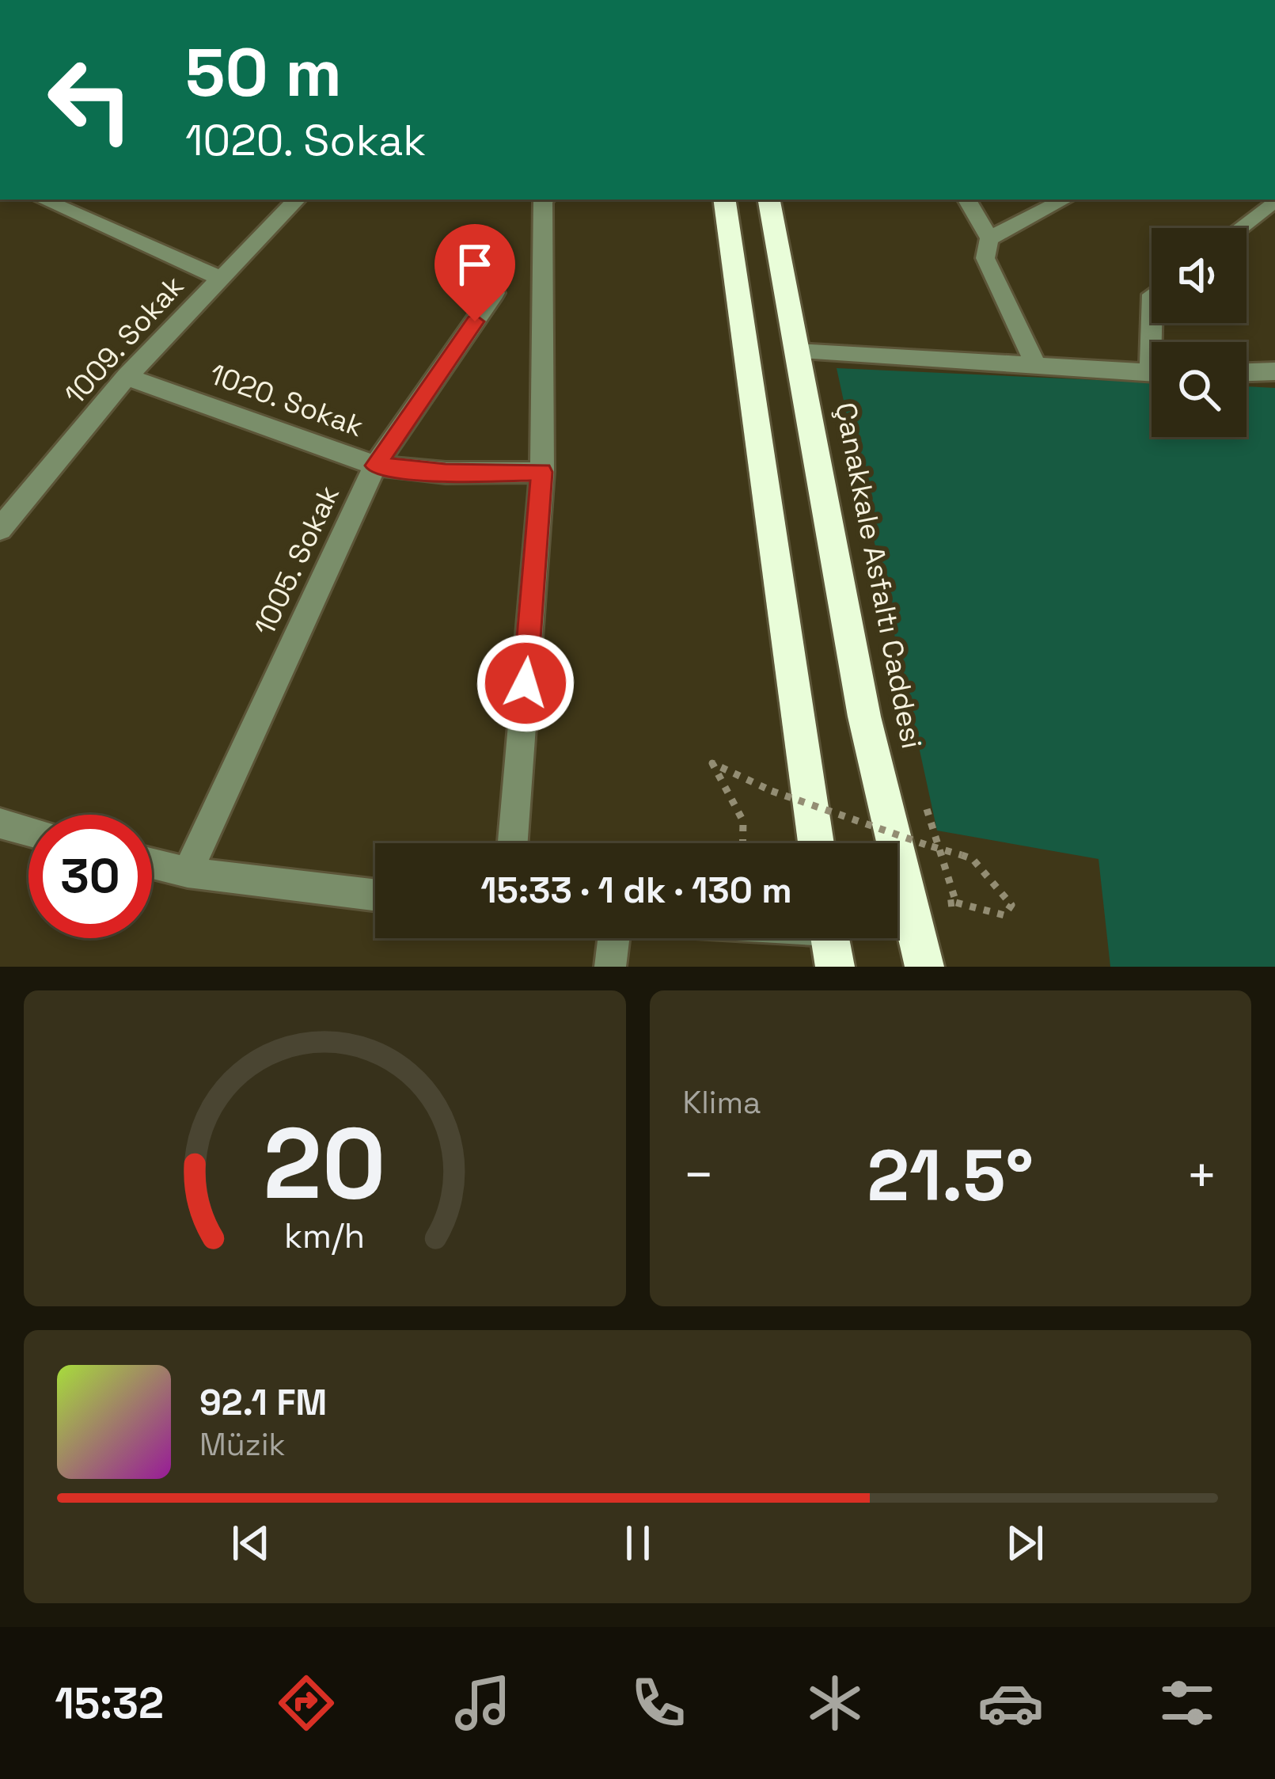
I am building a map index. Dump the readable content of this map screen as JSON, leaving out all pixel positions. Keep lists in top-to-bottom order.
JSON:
{
  "streets": {
    "highway": ["Çanakkale Asfaltı Caddesi"],
    "street": ["1009. Sokak", "1020. Sokak", "1005. Sokak"]
  },
  "crossings": [
    ["1009. Sokak", "1020. Sokak"],
    ["1020. Sokak", "1005. Sokak"]
  ],
  "page": {
    "turn": ["50 m", "1020. Sokak"],
    "limit": "30",
    "trip": "15:33 · 1 dk · 130 m",
    "tile": "Klima",
    "heat": ["−", "21.5°", "+"],
    "song": ["92.1 FM", "Müzik"],
    "tabs": "15:32",
    "gauge": ["20", "km/h"]
  }
}
